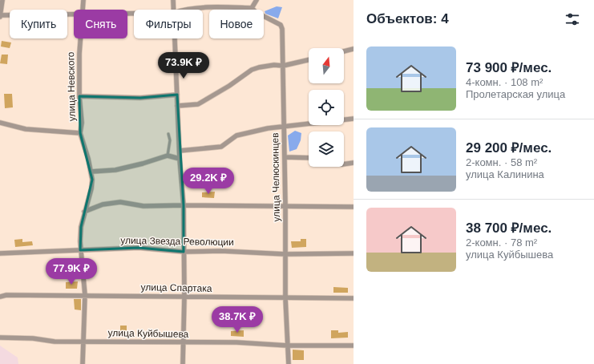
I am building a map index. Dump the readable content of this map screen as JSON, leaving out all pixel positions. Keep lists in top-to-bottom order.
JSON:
{
  "streets": {
    "street": [
      "улица Невского",
      "улица Челюскинцев",
      "улица Звезда Революции",
      "улица Спартака",
      "улица Куйбышева"
    ]
  },
  "crossings": [
    ["улица Невского", "улица Звезда Революции"],
    ["улица Невского", "улица Спартака"],
    ["улица Невского", "улица Куйбышева"],
    ["улица Челюскинцев", "улица Звезда Революции"],
    ["улица Челюскинцев", "улица Спартака"],
    ["улица Челюскинцев", "улица Куйбышева"]
  ],
  "north": "top",
  "page": {
    "heading": "Объектов: 4",
    "chip": [
      "Купить",
      "Снять",
      "Фильтры",
      "Новое"
    ],
    "list": [
      {
        "name": "73 900 ₽/мес.",
        "note": "4-комн. · 108 m² · Пролетарская улица"
      },
      {
        "name": "29 200 ₽/мес.",
        "note": "2-комн. · 58 m² · улица Калинина"
      },
      {
        "name": "38 700 ₽/мес.",
        "note": "2-комн. · 78 m² · улица Куйбышева"
      }
    ],
    "price": [
      "73.9K ₽",
      "29.2K ₽",
      "77.9K ₽",
      "38.7K ₽"
    ]
  }
}
